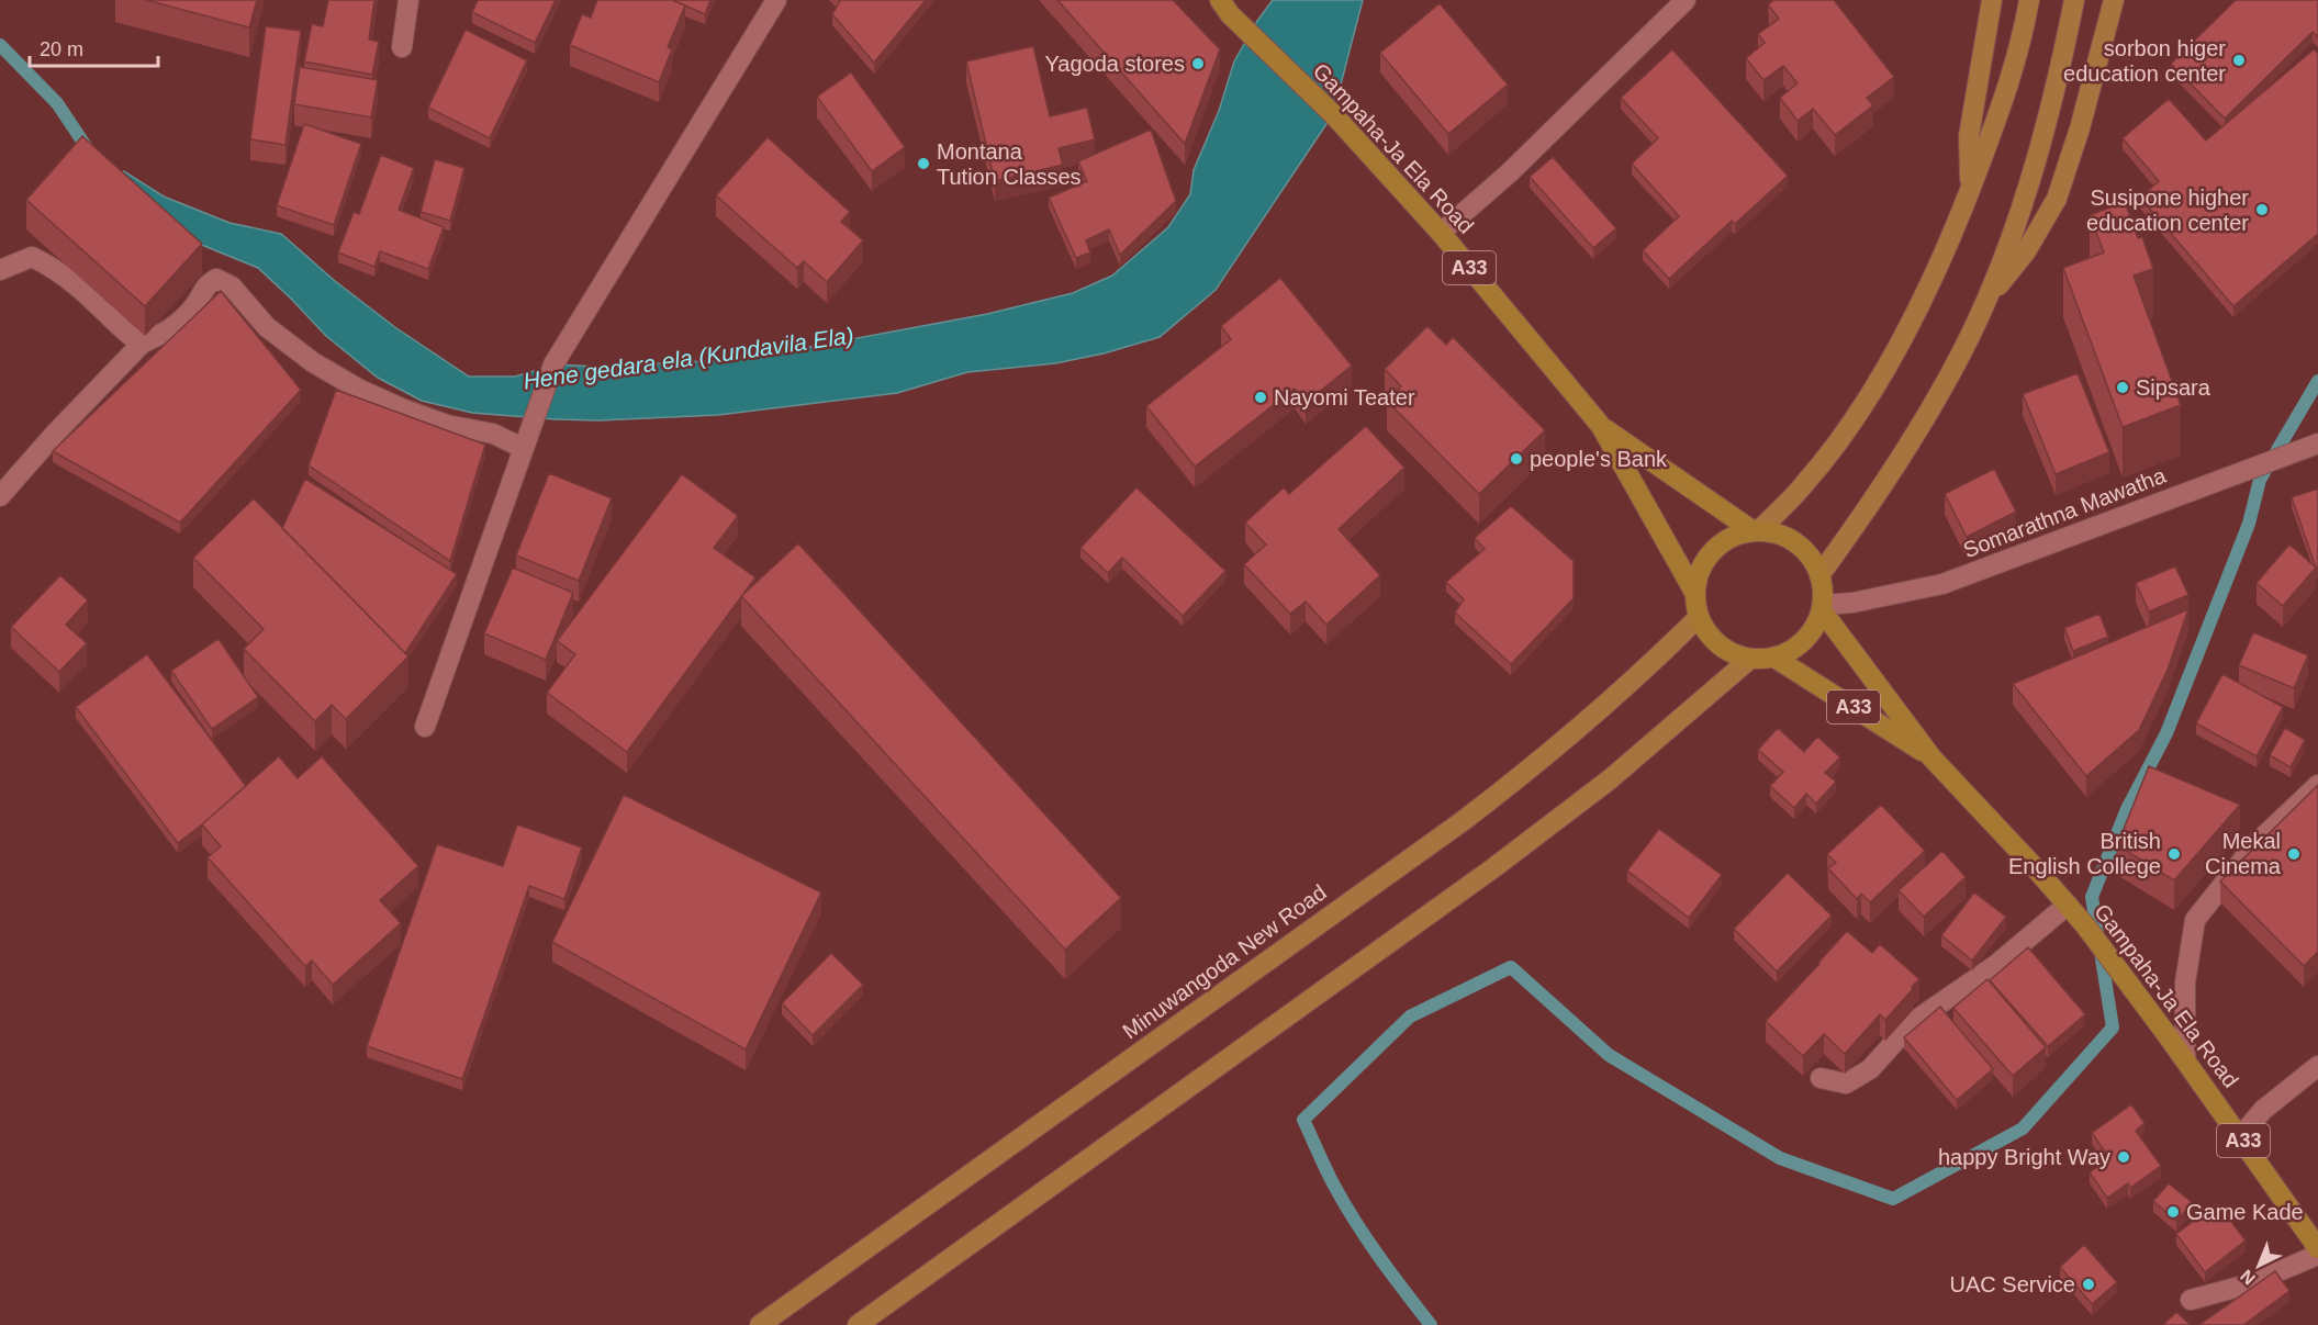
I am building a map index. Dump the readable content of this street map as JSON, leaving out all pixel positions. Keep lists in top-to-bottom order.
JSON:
{
  "streets": {
    "highway": ["Gampaha-Ja Ela Road", "A33"],
    "main road": ["Minuwangoda New Road"],
    "street": ["Somarathna Mawatha"]
  },
  "crossings": [
    ["Gampaha-Ja Ela Road", "Somarathna Mawatha"],
    ["Gampaha-Ja Ela Road", "Minuwangoda New Road"],
    ["Somarathna Mawatha", "Minuwangoda New Road"]
  ],
  "water": ["Hene gedara ela (Kundavila Ela)"],
  "places": [
    "sorbon higer education center",
    "Yagoda stores",
    "Montana Tution Classes",
    "Susipone higher education center",
    "Sipsara",
    "Nayomi Teater",
    "people's Bank",
    "British English College",
    "Mekal Cinema",
    "happy Bright Way",
    "Game Kade",
    "UAC Service"
  ],
  "scale_bar": "20 m",
  "north": "bottom left"
}
